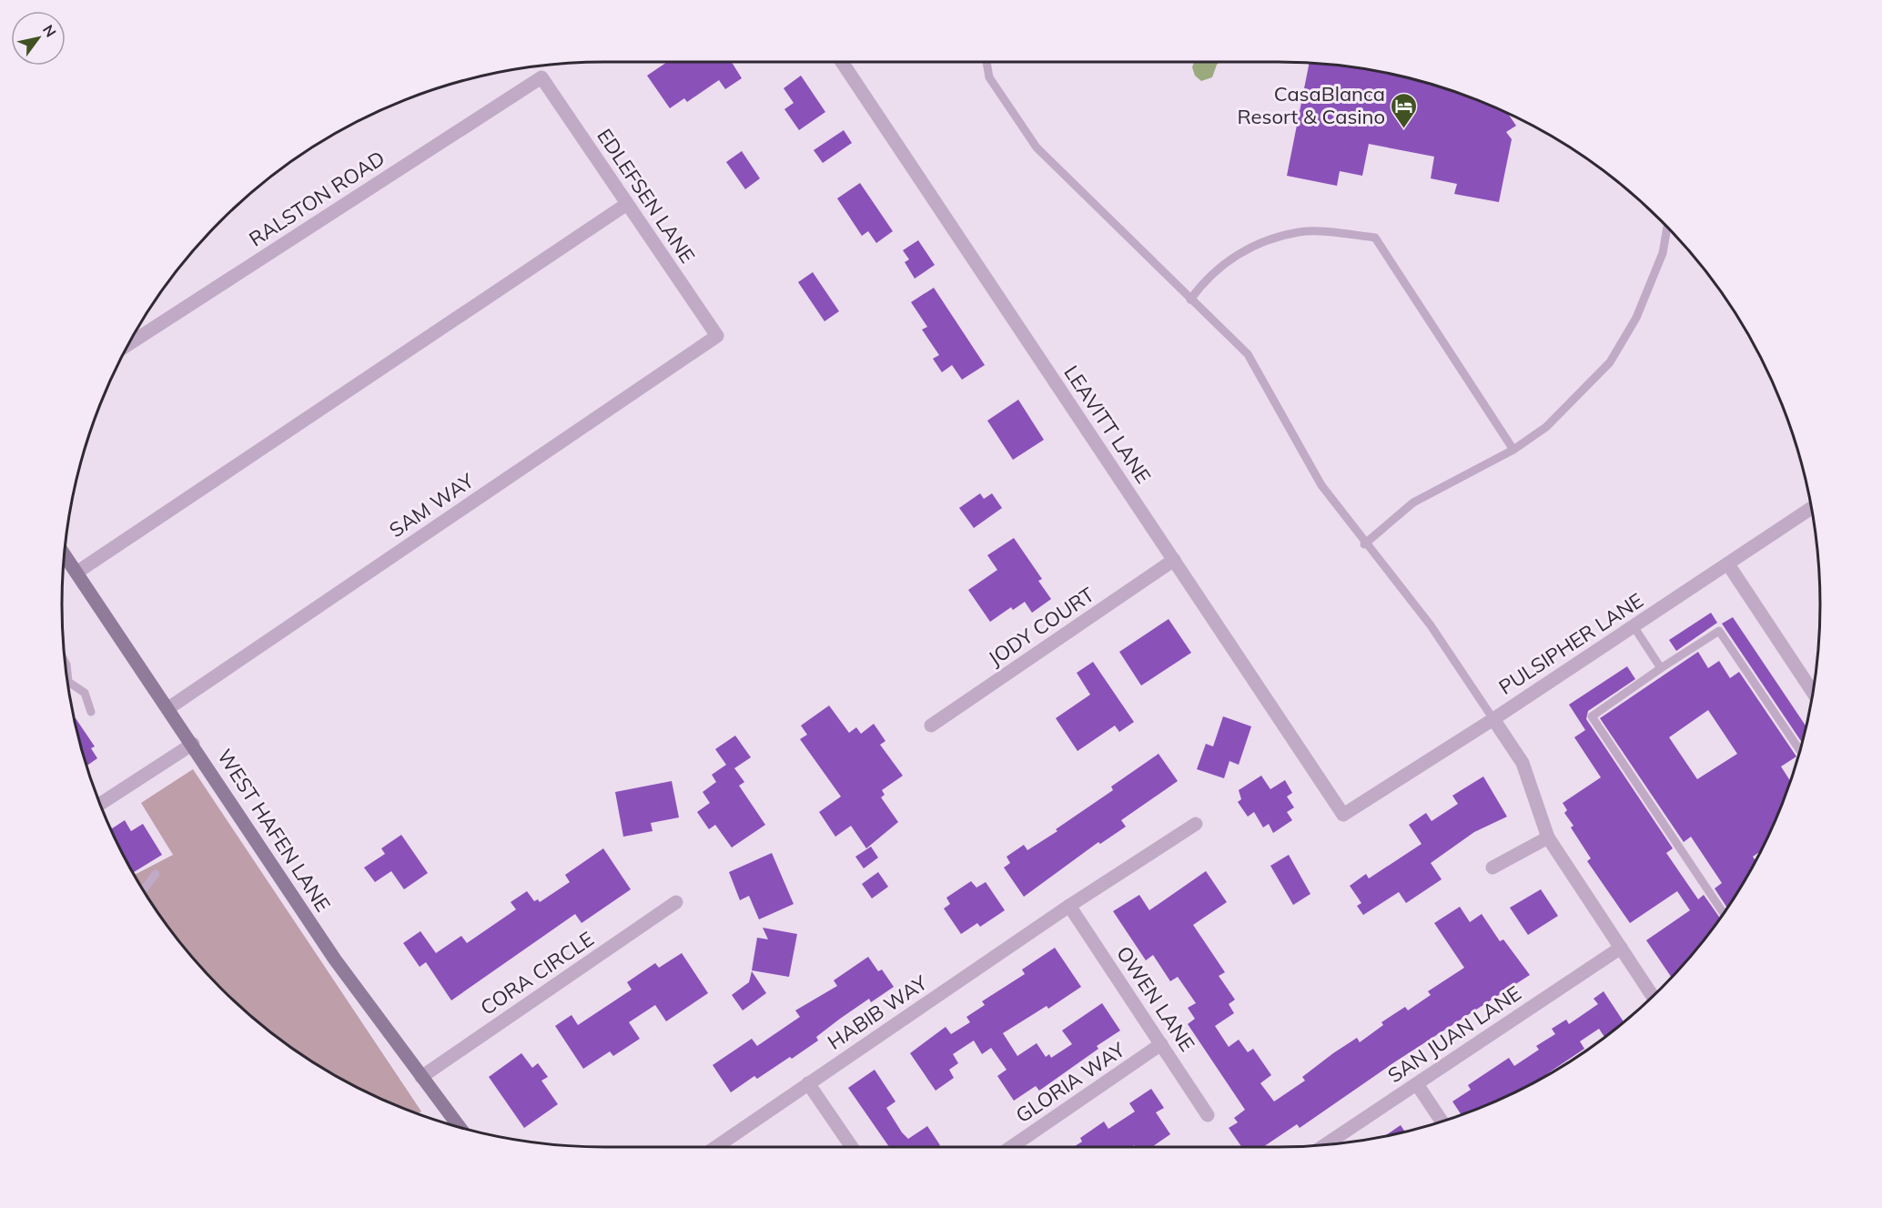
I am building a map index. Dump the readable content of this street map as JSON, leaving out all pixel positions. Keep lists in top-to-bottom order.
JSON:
{
  "streets": {
    "main road": ["WEST HAFEN LANE"],
    "street": [
      "EDLEFSEN LANE",
      "RALSTON ROAD",
      "LEAVITT LANE",
      "SAM WAY",
      "JODY COURT",
      "PULSIPHER LANE",
      "CORA CIRCLE",
      "OWEN LANE",
      "HABIB WAY",
      "SAN JUAN LANE",
      "GLORIA WAY"
    ]
  },
  "crossings": [
    ["EDLEFSEN LANE", "RALSTON ROAD"],
    ["EDLEFSEN LANE", "SAM WAY"],
    ["LEAVITT LANE", "JODY COURT"],
    ["LEAVITT LANE", "PULSIPHER LANE"],
    ["SAM WAY", "WEST HAFEN LANE"],
    ["WEST HAFEN LANE", "CORA CIRCLE"],
    ["OWEN LANE", "HABIB WAY"],
    ["OWEN LANE", "GLORIA WAY"]
  ],
  "places": {
    "hotel": ["CasaBlanca Resort & Casino"]
  },
  "north": "top right"
}
